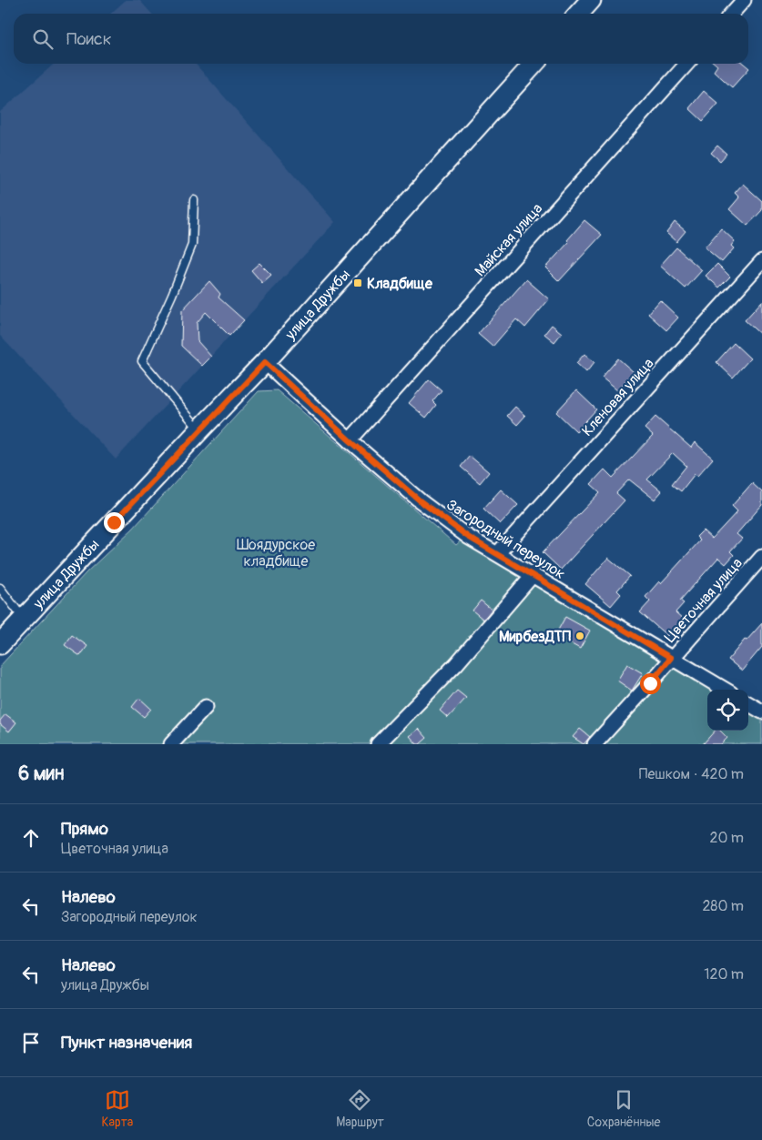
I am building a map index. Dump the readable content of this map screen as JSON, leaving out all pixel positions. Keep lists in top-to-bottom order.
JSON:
{
  "streets": {
    "main road": ["улица Дружбы"],
    "street": [
      "Майская улица",
      "Кленовая улица",
      "Загородный переулок",
      "Цветочная улица"
    ]
  },
  "crossings": [
    ["Майская улица", "Загородный переулок"],
    ["улица Дружбы", "Загородный переулок"],
    ["Кленовая улица", "Загородный переулок"],
    ["Загородный переулок", "Цветочная улица"]
  ],
  "parks": ["Шоядурское кладбище"],
  "places": {
    "transit": ["Кладбище"],
    "other": ["МирбезДТП"]
  },
  "page": {
    "search": "Поиск",
    "heading": ["6 мин", "Пешком · 420 m"],
    "list": [
      ["Прямо", "Цветочная улица", "20 m"],
      ["Налево", "Загородный переулок", "280 m"],
      ["Налево", "улица Дружбы", "120 m"],
      "Пункт назначения"
    ],
    "nav": ["Карта", "Маршрут", "Сохранённые"]
  }
}
